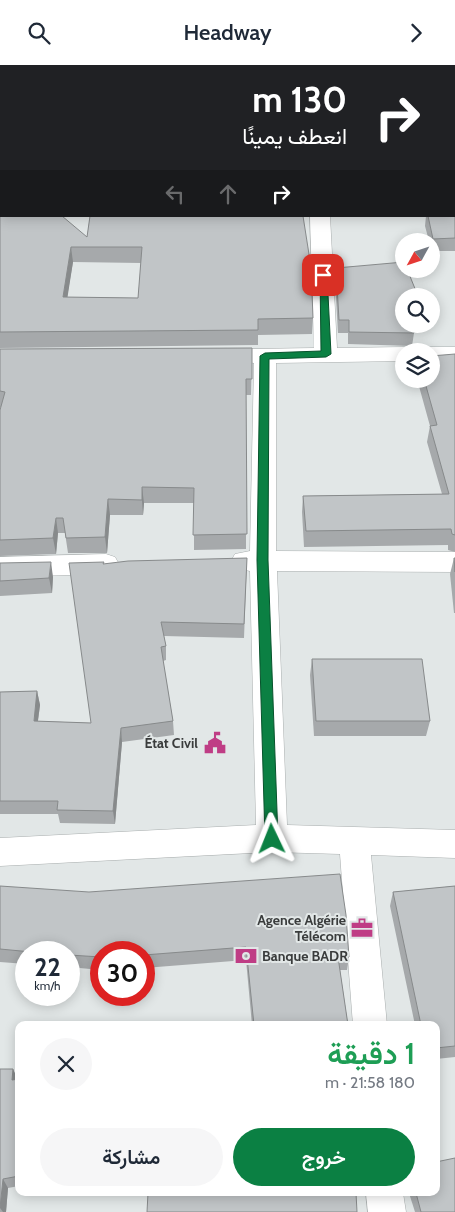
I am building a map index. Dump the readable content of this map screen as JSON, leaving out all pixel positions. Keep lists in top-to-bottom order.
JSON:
{
  "places": {
    "public building": ["État Civil"],
    "office": ["Agence Algérie Télécom"],
    "bank": ["Banque BADR"]
  },
  "north": "bottom left",
  "page": {
    "header": "Headway",
    "turn": ["130 m", "انعطف يمينًا"],
    "speed": "22 km/h",
    "limit": "30",
    "heading": ["1 دقيقة", "180 m · 21:58"],
    "buttons": ["خروج", "مشاركة"]
  }
}
